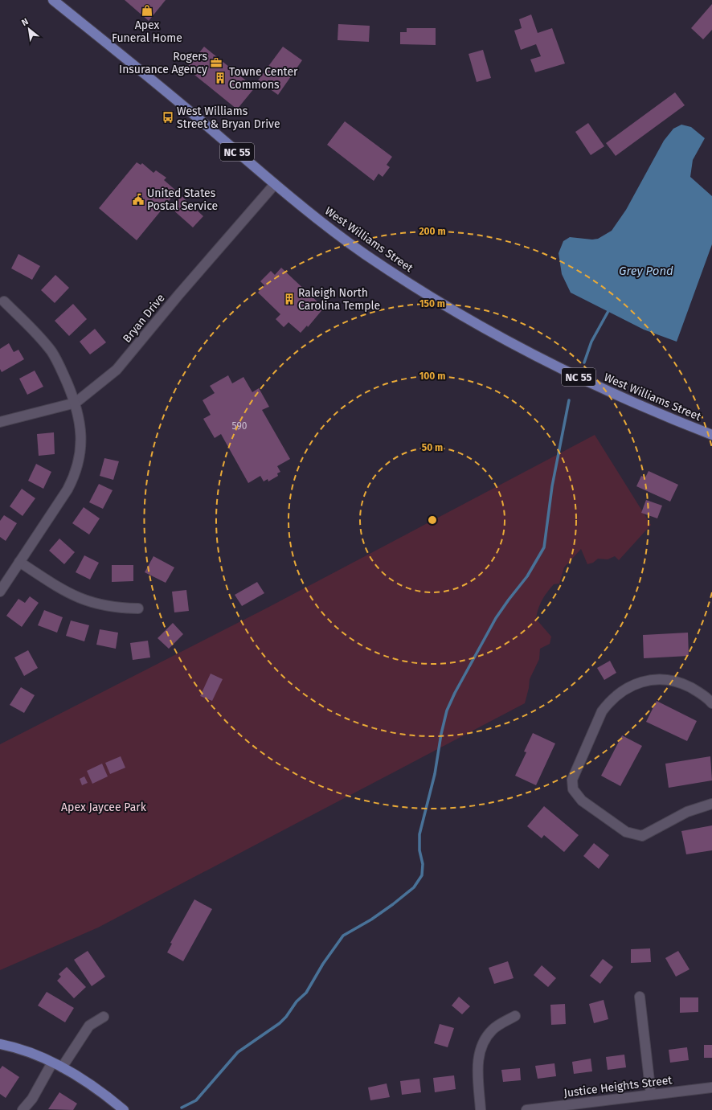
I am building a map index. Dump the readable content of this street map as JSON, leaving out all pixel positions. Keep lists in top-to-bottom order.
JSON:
{
  "streets": {
    "main road": ["NC 55", "West Williams Street"],
    "street": ["Bryan Drive", "Justice Heights Street"]
  },
  "crossings": [
    ["West Williams Street", "Bryan Drive"]
  ],
  "water": ["Grey Pond"],
  "parks": ["Apex Jaycee Park"],
  "places": {
    "shop": ["Apex Funeral Home"],
    "office": ["Rogers Insurance Agency"],
    "building": ["Towne Center Commons", "Raleigh North Carolina Temple"],
    "bus stop": ["West Williams Street & Bryan Drive"],
    "public building": ["United States Postal Service"]
  },
  "house_numbers": ["590"],
  "north": "top left",
  "rings": [
    "200 m",
    "150 m",
    "100 m",
    "50 m"
  ]
}
